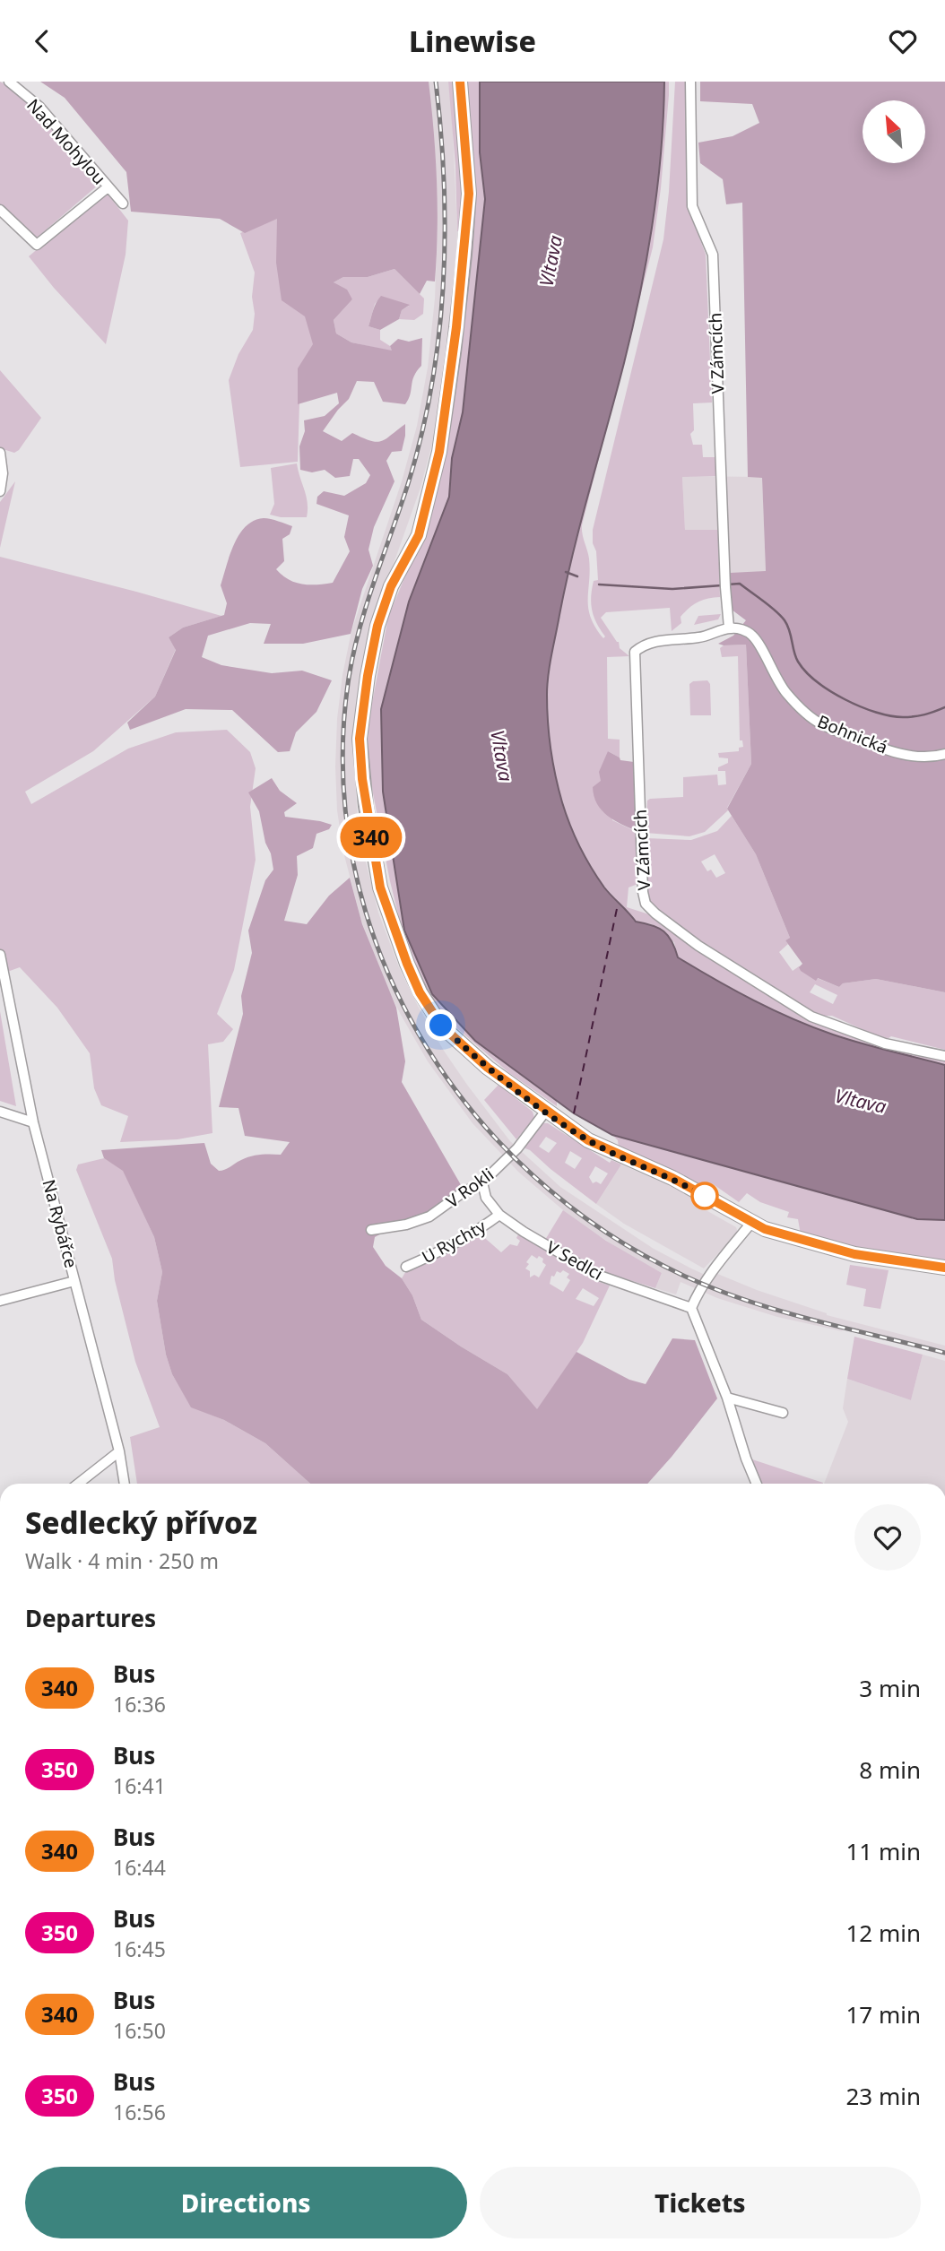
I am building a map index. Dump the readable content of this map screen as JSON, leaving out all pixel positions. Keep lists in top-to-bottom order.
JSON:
{
  "streets": {
    "street": [
      "Nad Mohylou",
      "V Zámcích",
      "Bohnická",
      "V Rokli",
      "Na Rybářce",
      "U Rychty",
      "V Sedlci"
    ]
  },
  "crossings": [
    ["V Zámcích", "Bohnická"],
    ["V Rokli", "V Sedlci"],
    ["U Rychty", "V Sedlci"]
  ],
  "water": ["Vltava"],
  "lines": ["bus line 340"],
  "north": "top left",
  "page": {
    "header": "Linewise",
    "on_map": "340",
    "heading": [
      ["Sedlecký přívoz", "Walk · 4 min · 250 m"],
      "Departures"
    ],
    "list": [
      {
        "mark": "340",
        "name": "Bus",
        "note": "16:36",
        "value": "3 min"
      },
      {
        "mark": "350",
        "name": "Bus",
        "note": "16:41",
        "value": "8 min"
      },
      {
        "mark": "340",
        "name": "Bus",
        "note": "16:44",
        "value": "11 min"
      },
      {
        "mark": "350",
        "name": "Bus",
        "note": "16:45",
        "value": "12 min"
      },
      {
        "mark": "340",
        "name": "Bus",
        "note": "16:50",
        "value": "17 min"
      },
      {
        "mark": "350",
        "name": "Bus",
        "note": "16:56",
        "value": "23 min"
      }
    ],
    "buttons": ["Directions", "Tickets"]
  }
}
